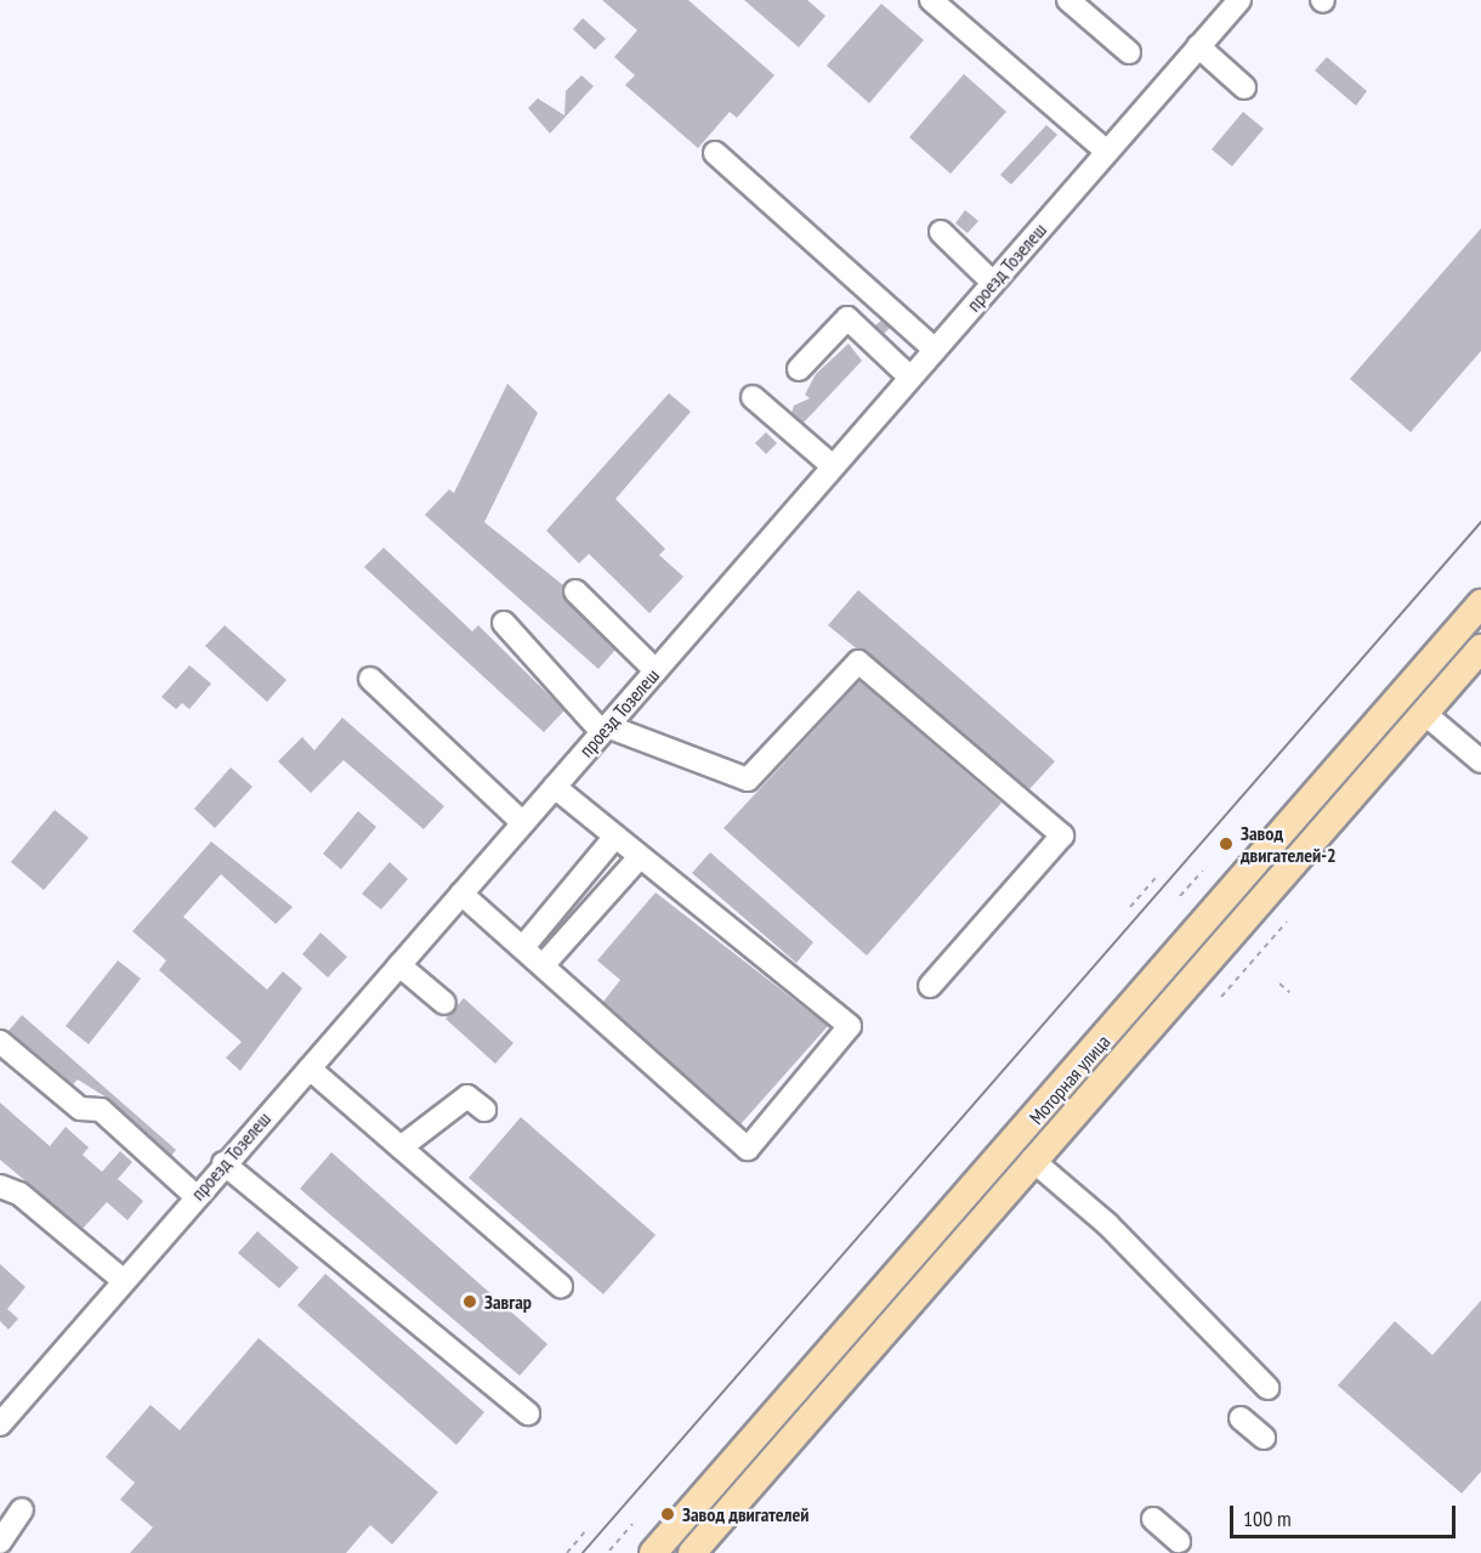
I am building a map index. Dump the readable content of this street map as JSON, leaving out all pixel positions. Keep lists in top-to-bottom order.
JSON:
{
  "streets": {
    "main road": ["Моторная улица"],
    "street": ["проезд Тозелеш"]
  },
  "places": ["Завод двигателей-2", "Завгар", "Завод двигателей"],
  "scale_bar": "100 m"
}
